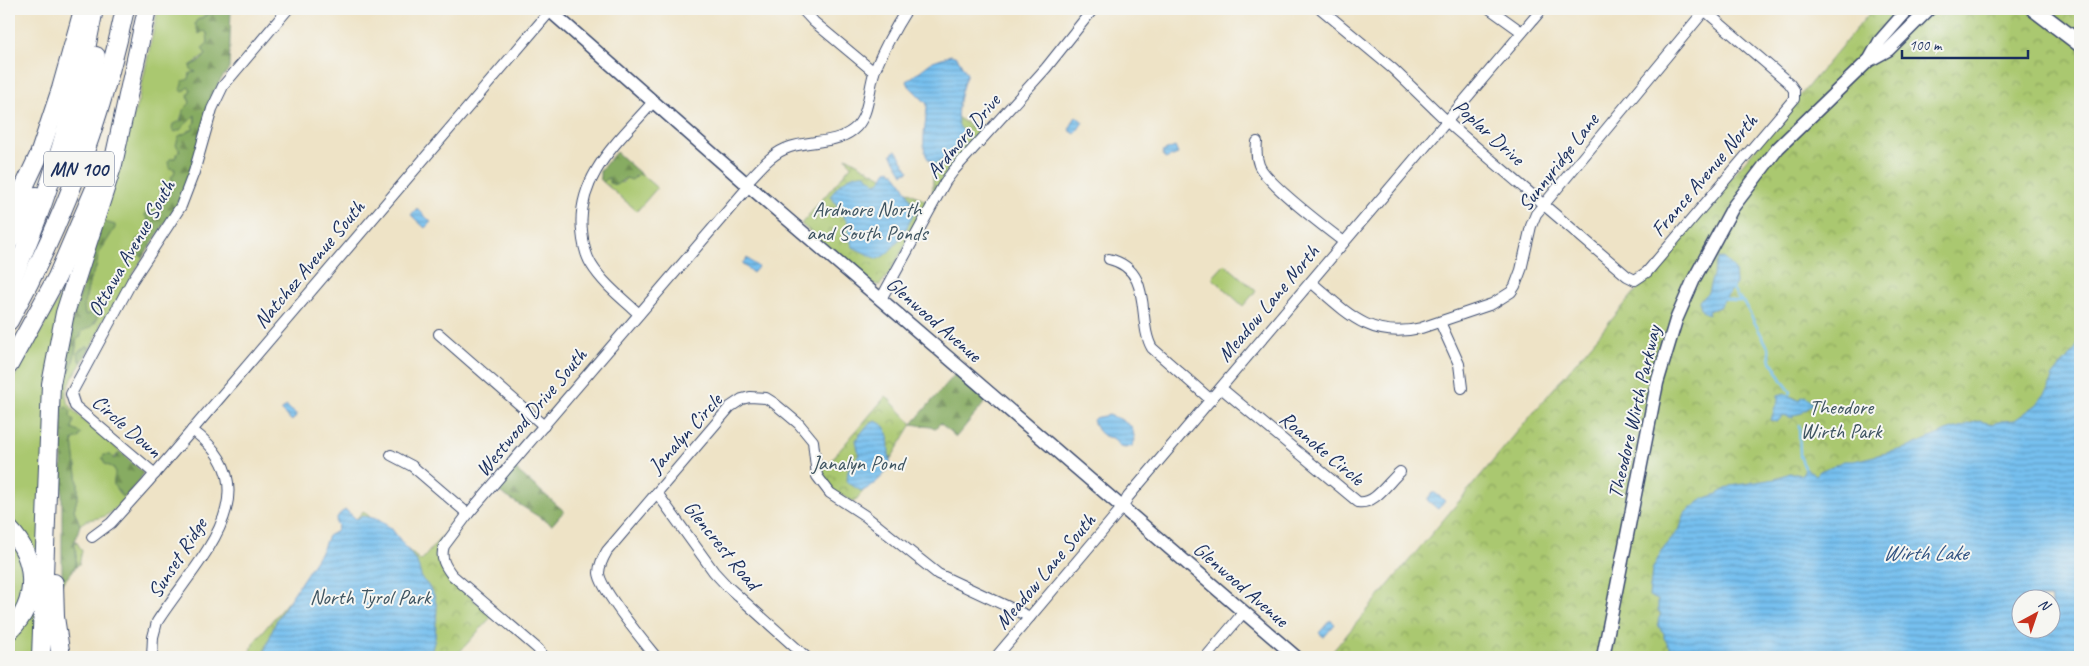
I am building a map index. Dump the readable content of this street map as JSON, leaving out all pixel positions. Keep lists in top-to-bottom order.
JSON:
{
  "streets": {
    "highway": ["MN 100"],
    "street": [
      "Poplar Drive",
      "Ardmore Drive",
      "Sunnyridge Lane",
      "France Avenue North",
      "Ottawa Avenue South",
      "Natchez Avenue South",
      "Meadow Lane North",
      "Glenwood Avenue",
      "Westwood Drive South",
      "Theodore Wirth Parkway",
      "Circle Down",
      "Janalyn Circle",
      "Roanoke Circle",
      "Glencrest Road",
      "Sunset Ridge",
      "Meadow Lane South"
    ]
  },
  "crossings": [
    ["Poplar Drive", "Sunnyridge Lane"],
    ["Poplar Drive", "France Avenue North"],
    ["Poplar Drive", "Meadow Lane North"],
    ["Ardmore Drive", "Glenwood Avenue"],
    ["Sunnyridge Lane", "France Avenue North"],
    ["Sunnyridge Lane", "Meadow Lane North"],
    ["Ottawa Avenue South", "Circle Down"],
    ["Natchez Avenue South", "Glenwood Avenue"],
    ["Natchez Avenue South", "Circle Down"],
    ["Natchez Avenue South", "Sunset Ridge"],
    ["Meadow Lane North", "Roanoke Circle"],
    ["Glenwood Avenue", "Westwood Drive South"],
    ["Glenwood Avenue", "Meadow Lane South"],
    ["Janalyn Circle", "Glencrest Road"],
    ["Janalyn Circle", "Meadow Lane South"]
  ],
  "water": ["Wirth Lake"],
  "parks": [
    "Ardmore North and South Ponds",
    "Theodore Wirth Park",
    "Janalyn Pond",
    "North Tyrol Park"
  ],
  "scale_bar": "100 m",
  "north": "top right"
}
